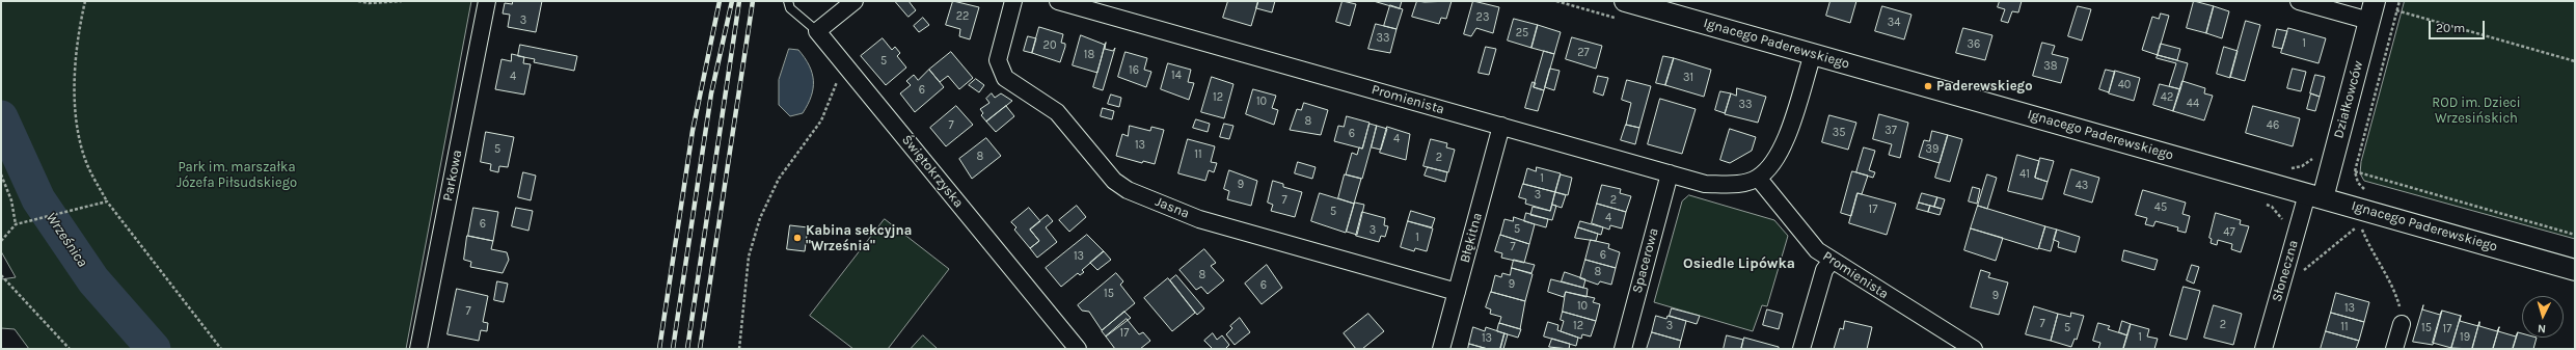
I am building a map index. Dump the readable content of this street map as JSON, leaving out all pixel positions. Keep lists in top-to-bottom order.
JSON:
{
  "streets": {
    "street": [
      "Ignacego Paderewskiego",
      "Promienista",
      "Działkowców",
      "Świętokrzyska",
      "Parkowa",
      "Jasna",
      "Błękitna",
      "Spacerowa",
      "Słoneczna"
    ]
  },
  "crossings": [
    ["Ignacego Paderewskiego", "Promienista"],
    ["Ignacego Paderewskiego", "Działkowców"],
    ["Ignacego Paderewskiego", "Słoneczna"],
    ["Promienista", "Błękitna"],
    ["Promienista", "Spacerowa"],
    ["Działkowców", "Słoneczna"],
    ["Jasna", "Błękitna"]
  ],
  "districts": ["Osiedle Lipówka"],
  "water": ["Wrześnica"],
  "parks": ["ROD im. Dzieci Wrzesińskich", "Park im. marszałka Józefa Piłsudskiego"],
  "places": ["Paderewskiego", "Kabina sekcyjna \"Września\""],
  "house_numbers": [
    "22",
    "23",
    "3",
    "34",
    "25",
    "33",
    "1",
    "36",
    "20",
    "27",
    "18",
    "5",
    "38",
    "16",
    "14",
    "4",
    "31",
    "40",
    "6",
    "12",
    "42",
    "10",
    "44",
    "33",
    "8",
    "7",
    "46",
    "37",
    "35",
    "6",
    "4",
    "13",
    "5",
    "39",
    "11",
    "8",
    "2",
    "41",
    "1",
    "9",
    "43",
    "3",
    "7",
    "2",
    "45",
    "17",
    "5",
    "4",
    "6",
    "5",
    "3",
    "47",
    "1",
    "7",
    "6",
    "13",
    "8",
    "8",
    "9",
    "6",
    "15",
    "9",
    "10",
    "13",
    "7",
    "7",
    "2",
    "12",
    "3",
    "11",
    "5",
    "15",
    "17",
    "17",
    "1",
    "19",
    "13"
  ],
  "scale_bar": "20 m",
  "north": "bottom"
}
